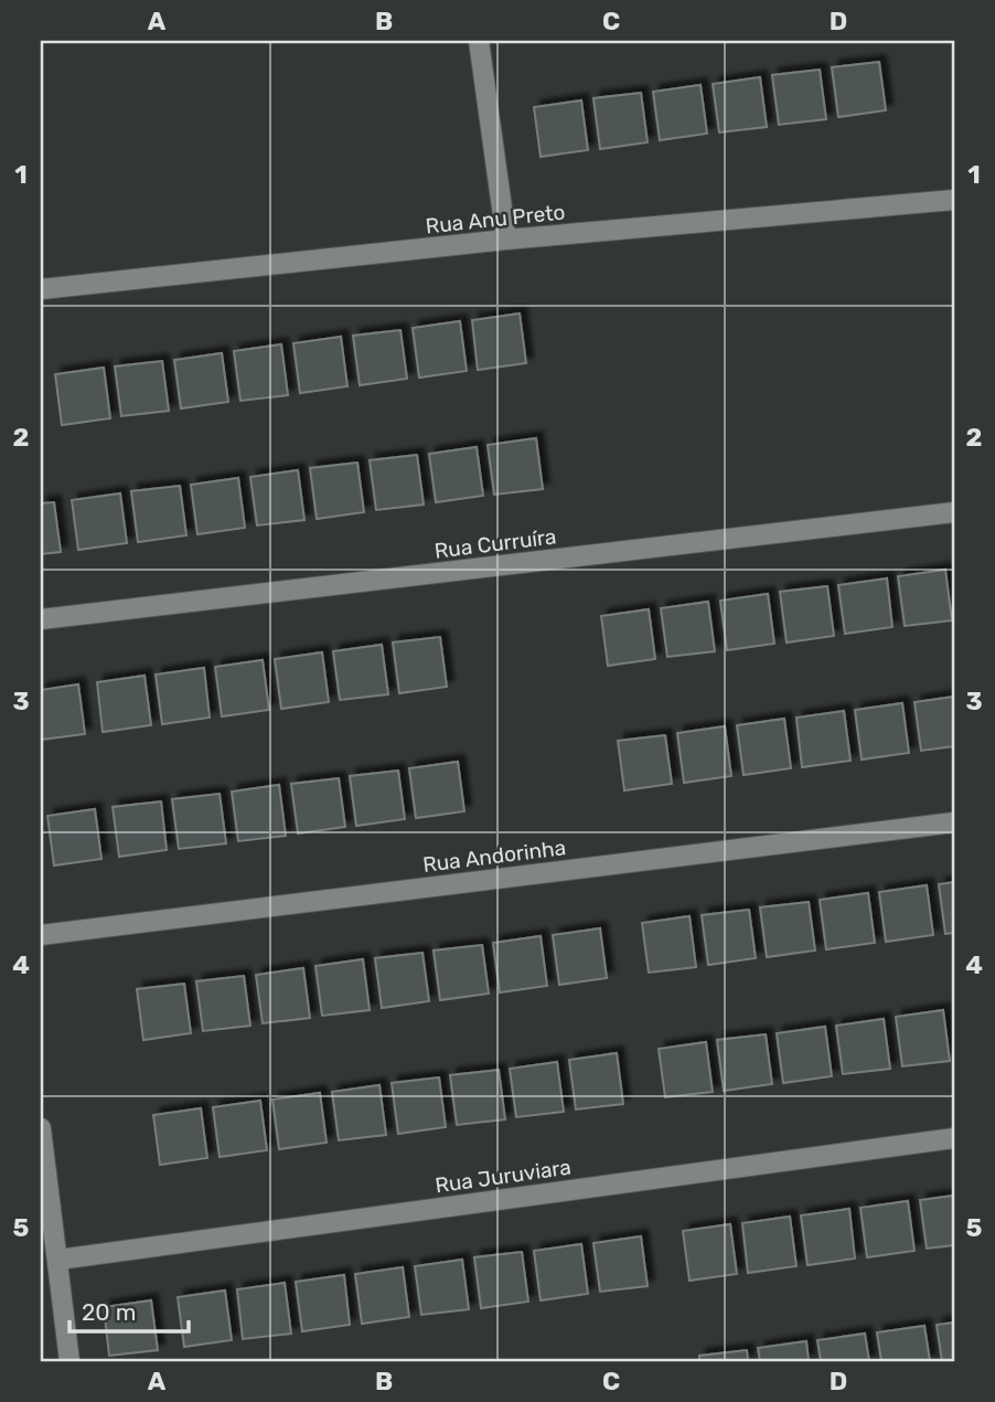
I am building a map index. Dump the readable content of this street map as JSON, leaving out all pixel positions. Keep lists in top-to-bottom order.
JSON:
{
  "streets": {
    "street": [
      "Rua Anu Preto",
      "Rua Curruíra",
      "Rua Andorinha",
      "Rua Juruviara"
    ]
  },
  "scale_bar": "20 m",
  "grid": {
    "columns": [
      "A",
      "B",
      "C",
      "D"
    ],
    "rows": [
      "1",
      "2",
      "3",
      "4",
      "5"
    ]
  }
}
